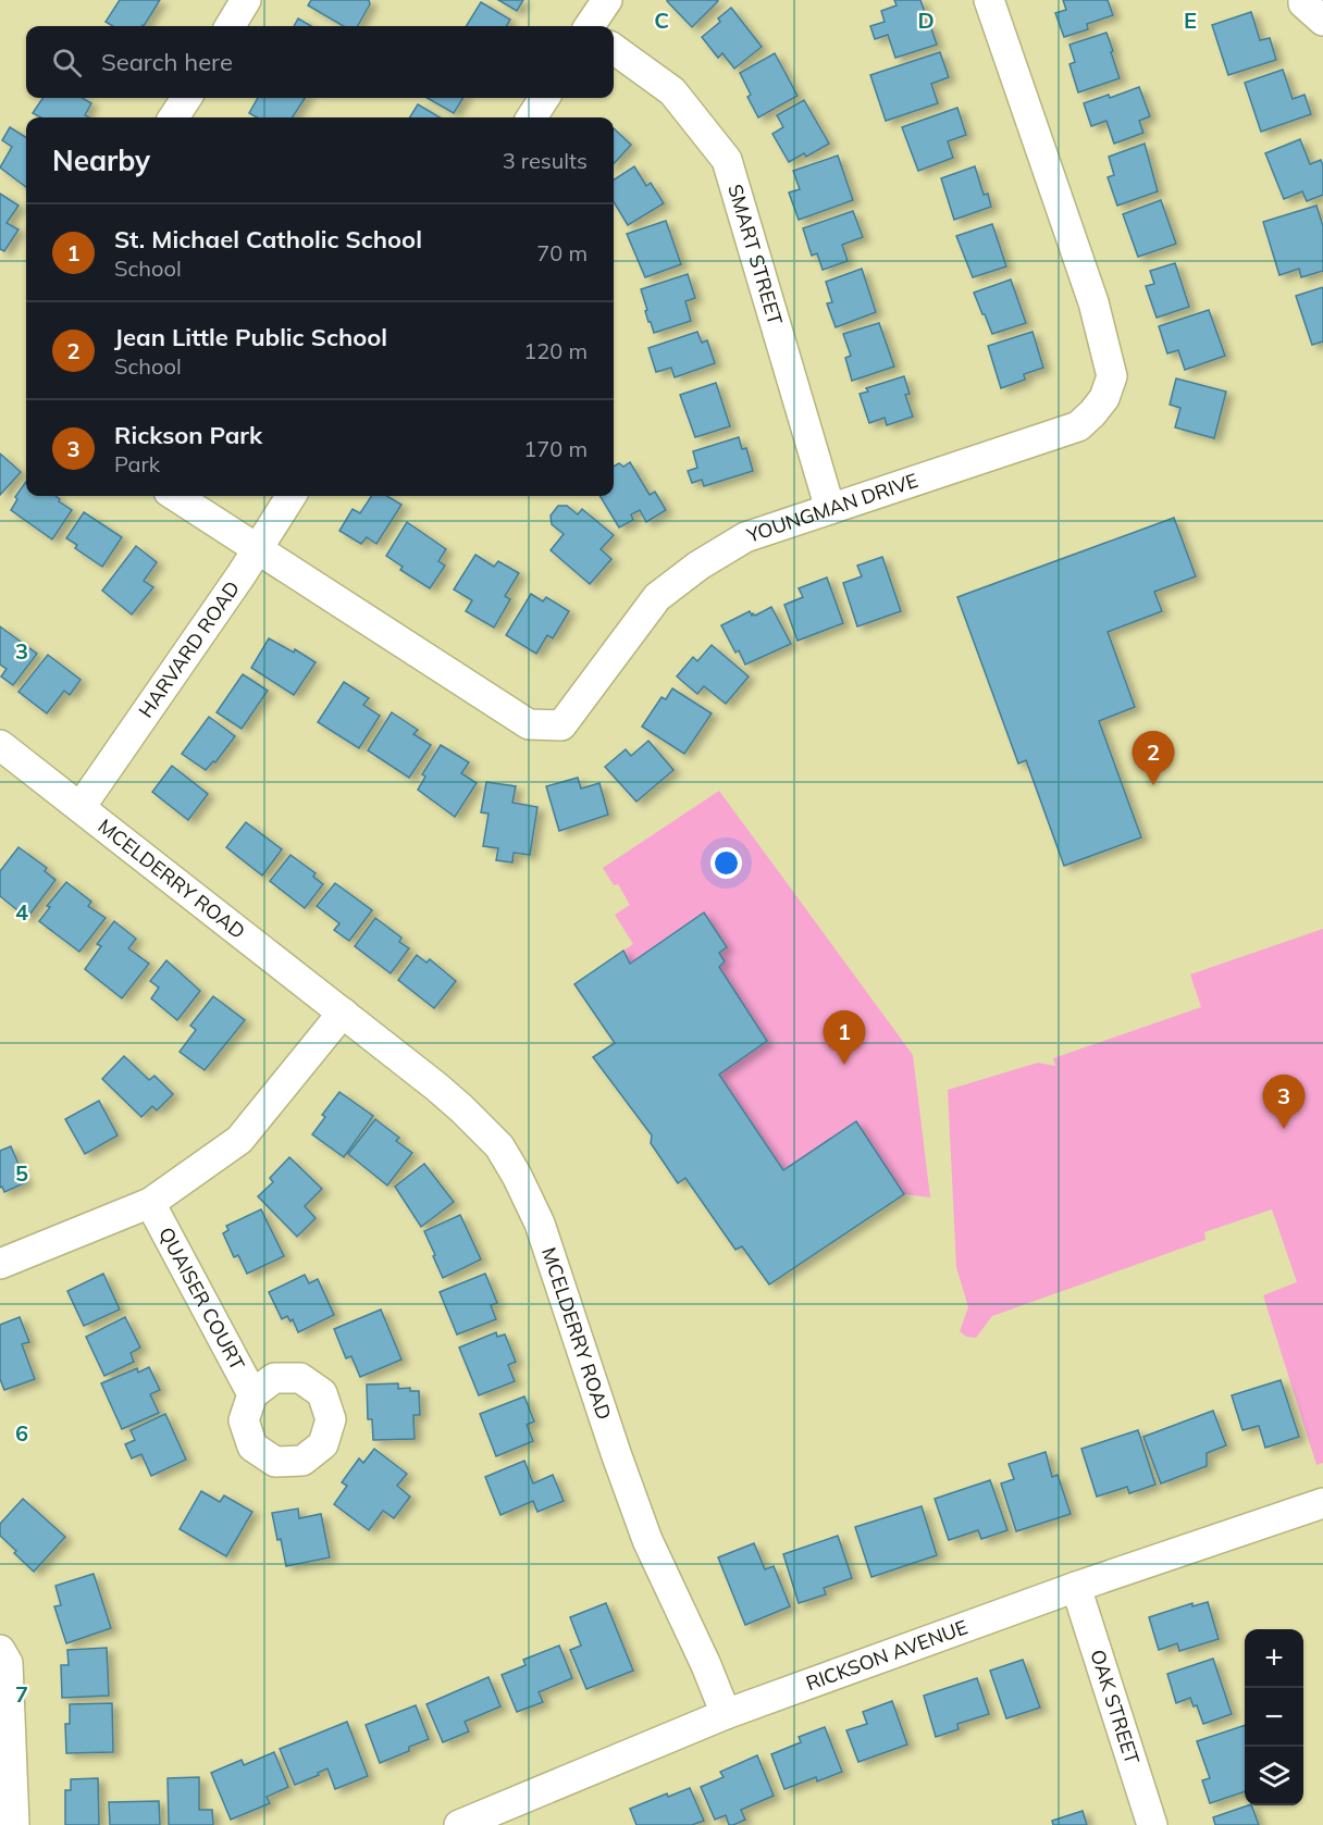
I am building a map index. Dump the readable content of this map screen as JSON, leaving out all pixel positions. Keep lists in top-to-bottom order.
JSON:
{
  "streets": {
    "street": [
      "SMART STREET",
      "YOUNGMAN DRIVE",
      "HARVARD ROAD",
      "MCELDERRY ROAD",
      "QUAISER COURT",
      "RICKSON AVENUE",
      "OAK STREET"
    ]
  },
  "crossings": [
    ["SMART STREET", "YOUNGMAN DRIVE"],
    ["YOUNGMAN DRIVE", "HARVARD ROAD"],
    ["HARVARD ROAD", "MCELDERRY ROAD"],
    ["MCELDERRY ROAD", "RICKSON AVENUE"],
    ["RICKSON AVENUE", "OAK STREET"]
  ],
  "page": {
    "search": "Search here",
    "heading": ["Nearby", "3 results"],
    "list": [
      {
        "mark": "1",
        "name": "St. Michael Catholic School",
        "note": "School",
        "value": "70 m"
      },
      {
        "mark": "2",
        "name": "Jean Little Public School",
        "note": "School",
        "value": "120 m"
      },
      {
        "mark": "3",
        "name": "Rickson Park",
        "note": "Park",
        "value": "170 m"
      }
    ],
    "pins": ["2", "1", "3"],
    "map_buttons": ["+", "−"]
  },
  "grid": {
    "columns": ["C", "D", "E"],
    "rows": [
      "3",
      "4",
      "5",
      "6",
      "7"
    ]
  }
}
